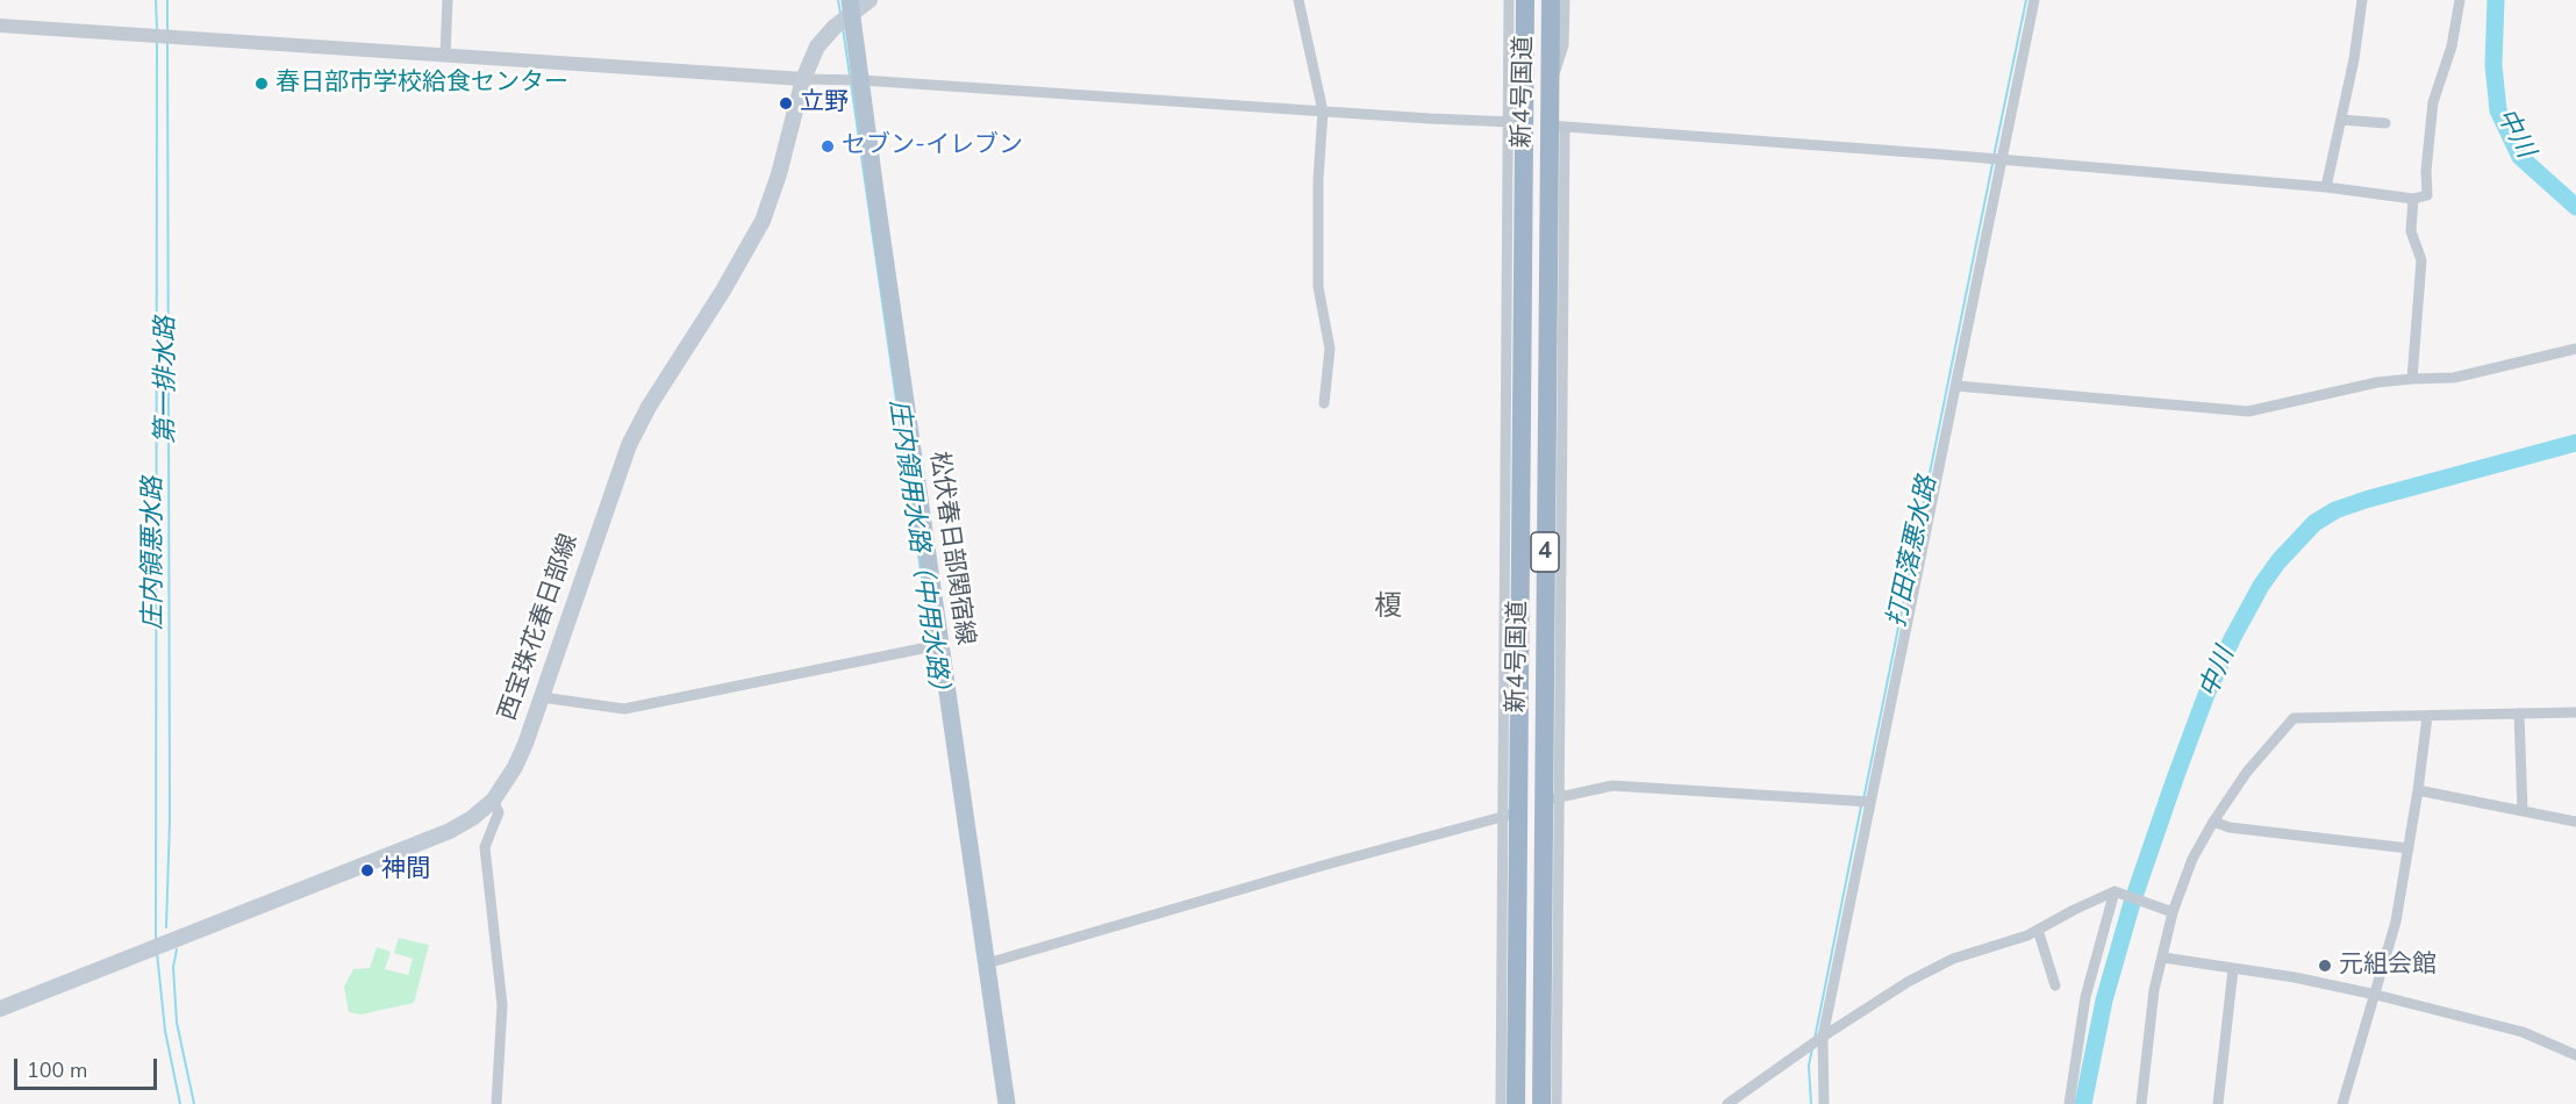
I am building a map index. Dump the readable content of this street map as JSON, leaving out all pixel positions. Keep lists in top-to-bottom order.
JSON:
{
  "streets": {
    "highway": ["新4号国道", "4"],
    "main road": ["松伏春日部関宿線", "西宝珠花春日部線"]
  },
  "crossings": [
    ["松伏春日部関宿線", "西宝珠花春日部線"]
  ],
  "districts": ["榎"],
  "water": [
    "中川",
    "第一排水路",
    "庄内領用水路（中用水路）",
    "打田落悪水路",
    "庄内領悪水路"
  ],
  "places": [
    "春日部市学校給食センター",
    "立野",
    "セブン-イレブン",
    "神間",
    "元組会館"
  ],
  "scale_bar": "100 m"
}
